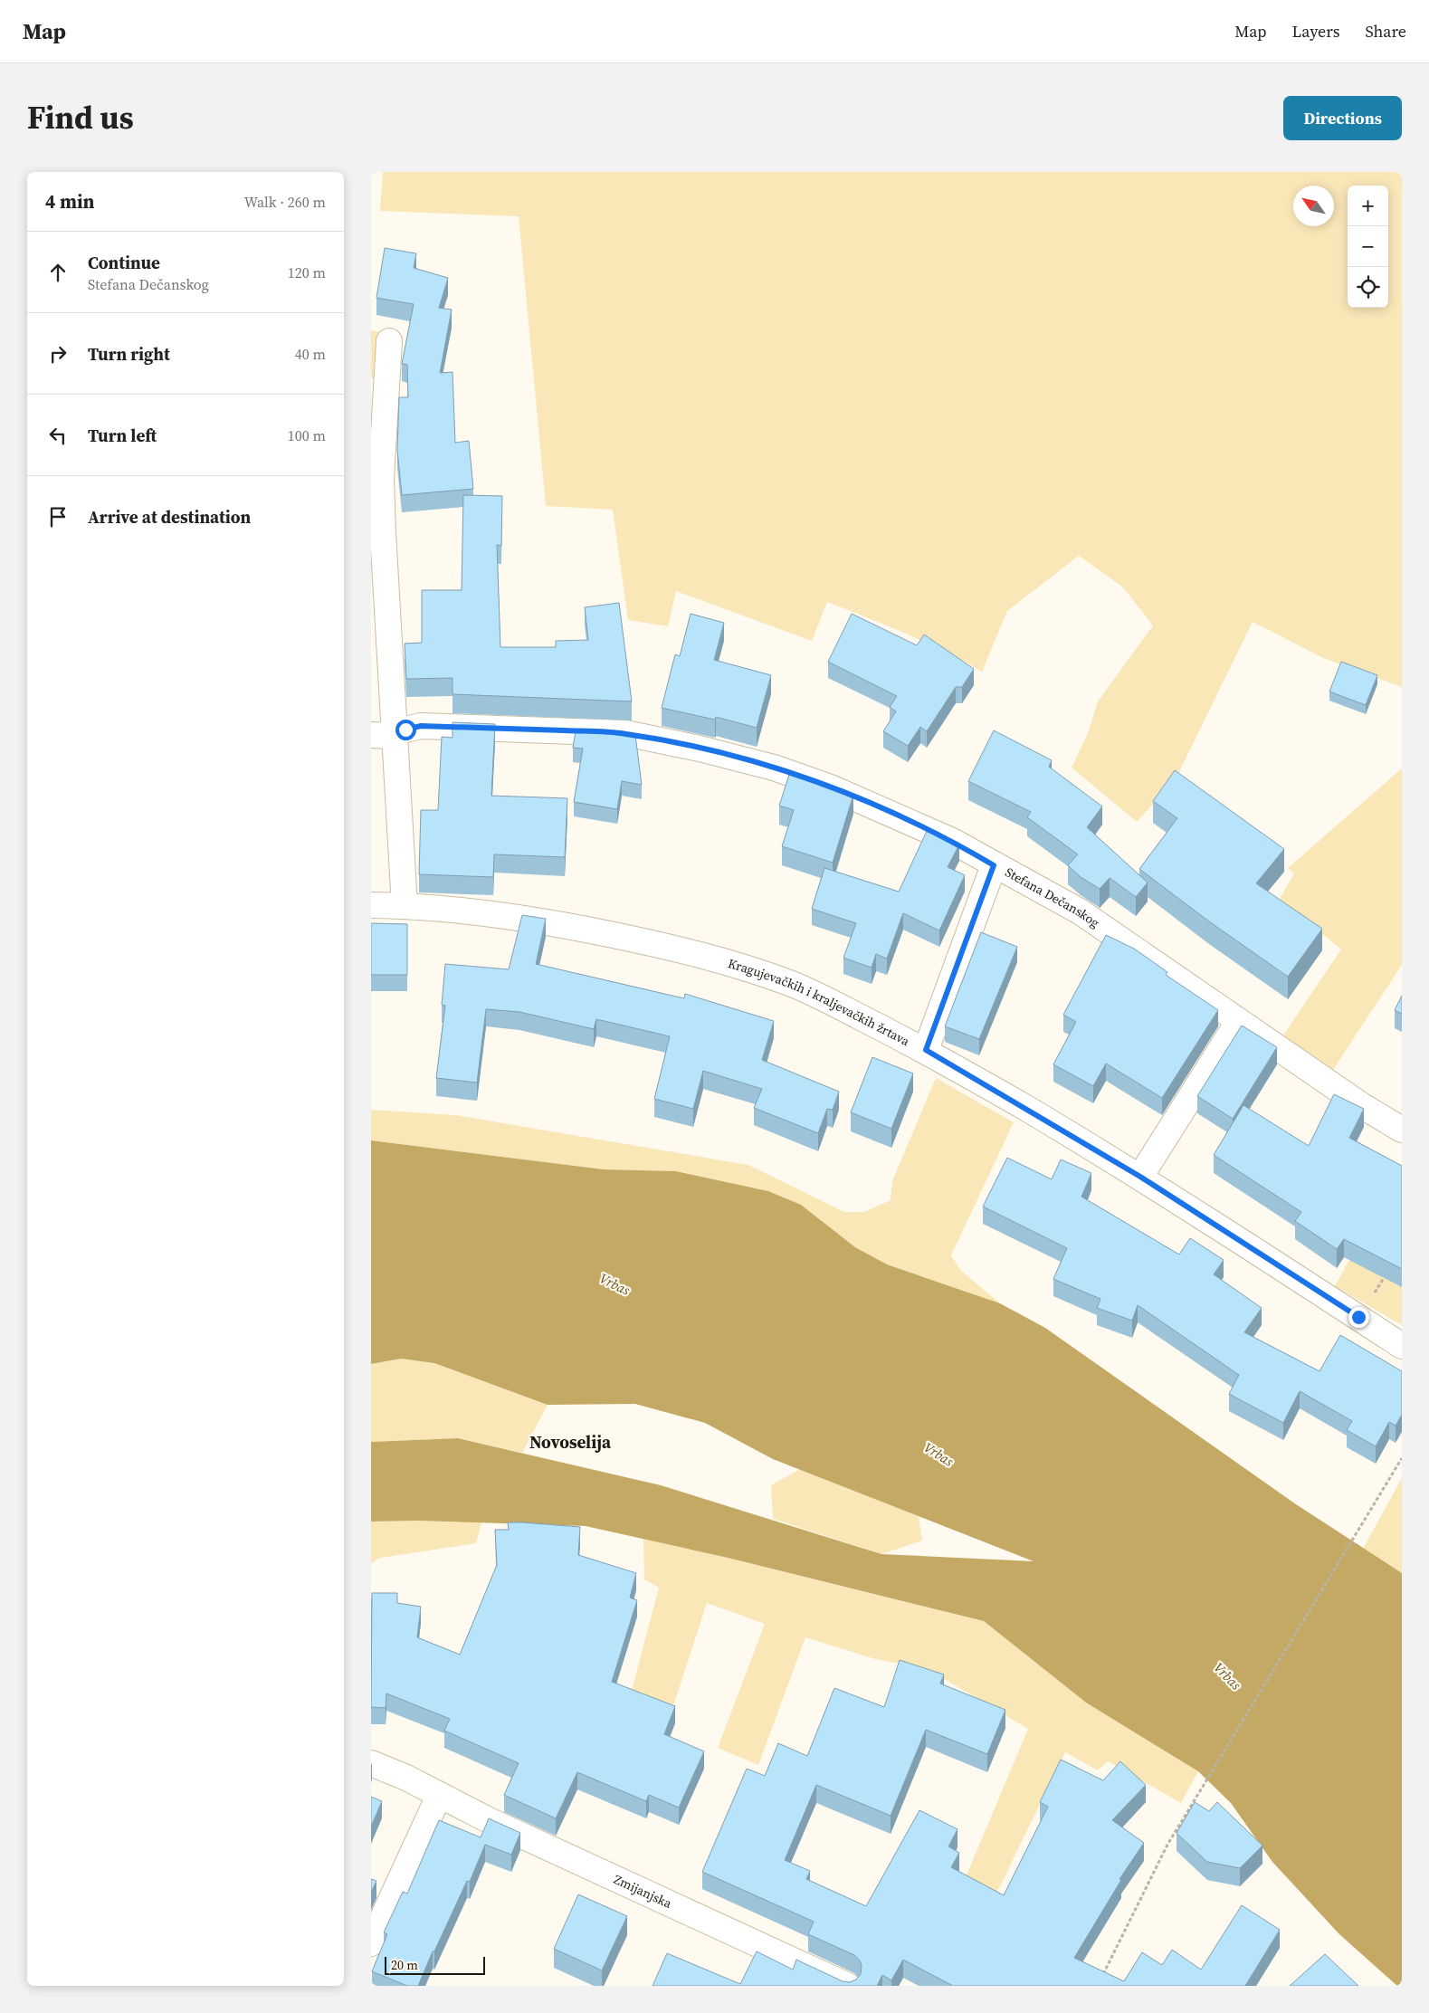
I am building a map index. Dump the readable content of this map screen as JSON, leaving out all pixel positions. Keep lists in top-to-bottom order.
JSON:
{
  "streets": {
    "street": ["Stefana Dečanskog", "Kragujevačkih i kraljevačkih žrtava", "Zmijanjska"]
  },
  "districts": ["Novoselija"],
  "water": ["Vrbas"],
  "scale_bar": "20 m",
  "north": "top left",
  "page": {
    "header": "Map",
    "nav": ["Map", "Layers", "Share"],
    "title": "Find us",
    "buttons": "Directions",
    "heading": ["4 min", "Walk · 260 m"],
    "map_buttons": ["+", "−"],
    "list": [
      ["Continue", "Stefana Dečanskog", "120 m"],
      ["Turn right", "40 m"],
      ["Turn left", "100 m"],
      "Arrive at destination"
    ],
    "scale": "20 m"
  }
}
